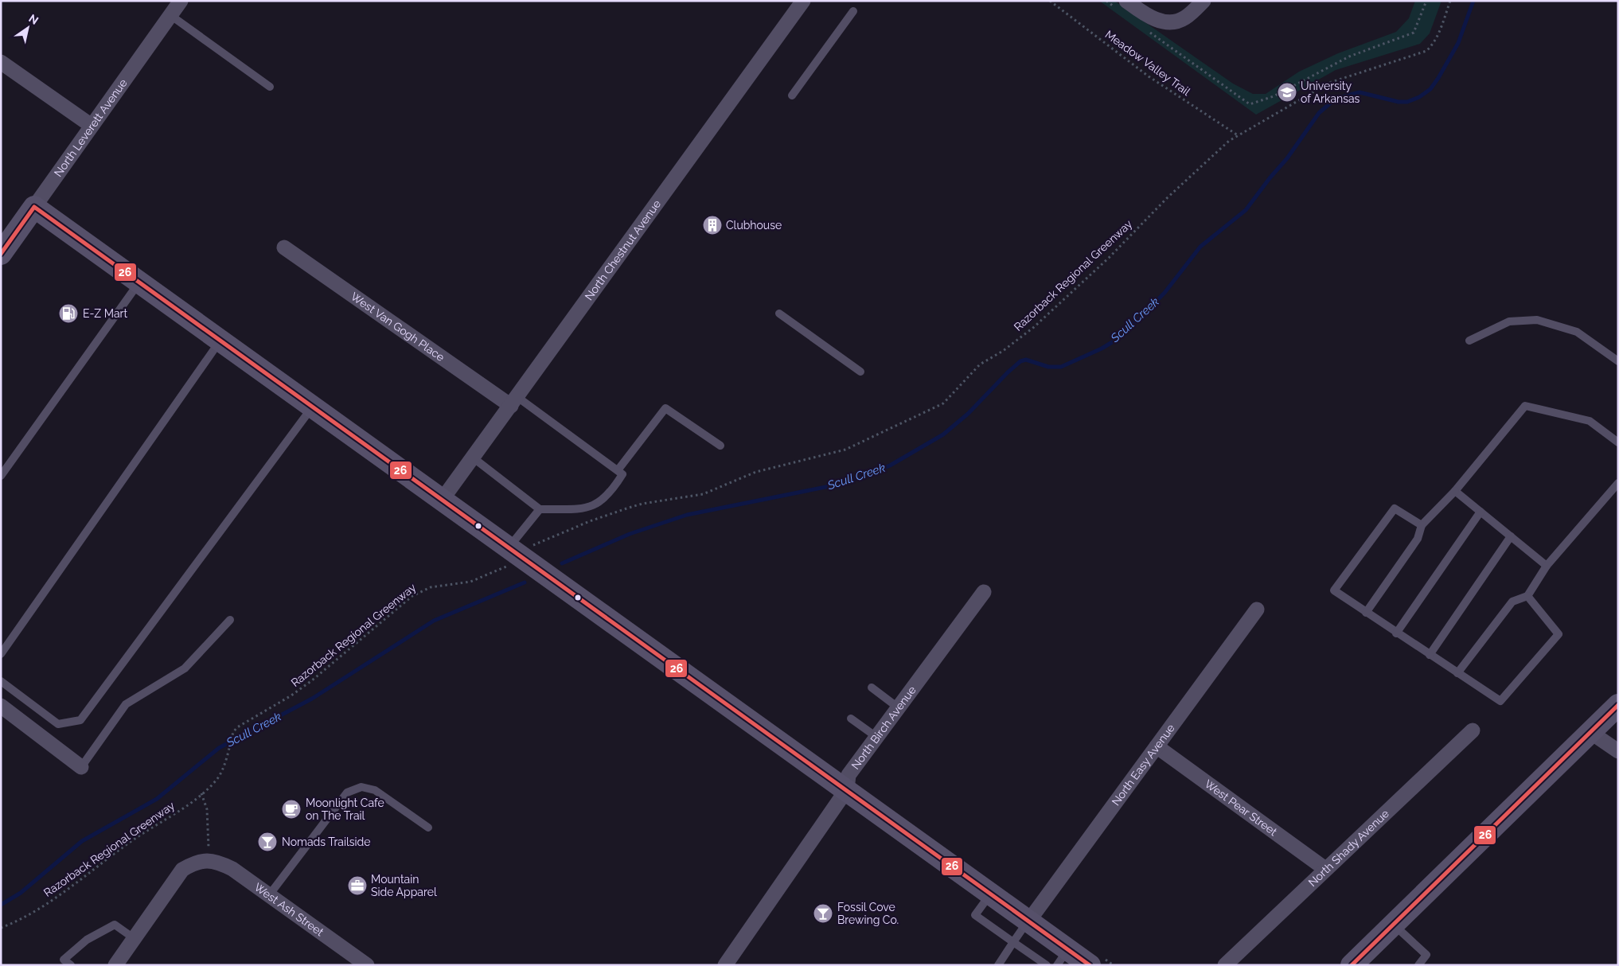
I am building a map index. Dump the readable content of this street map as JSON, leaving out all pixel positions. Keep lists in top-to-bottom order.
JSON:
{
  "streets": {
    "street": [
      "North Leverett Avenue",
      "North Chestnut Avenue",
      "West Van Gogh Place",
      "North Birch Avenue",
      "North Easy Avenue",
      "West Pear Street",
      "North Shady Avenue",
      "West Ash Street"
    ],
    "path": ["Meadow Valley Trail", "Razorback Regional Greenway"]
  },
  "crossings": [
    ["Meadow Valley Trail", "Razorback Regional Greenway"],
    ["North Chestnut Avenue", "West Van Gogh Place"],
    ["North Easy Avenue", "West Pear Street"],
    ["West Pear Street", "North Shady Avenue"]
  ],
  "water": ["Scull Creek"],
  "places": {
    "school or university": ["University of Arkansas"],
    "building": ["Clubhouse"],
    "fuel station": ["E-Z Mart"],
    "cafe": ["Moonlight Cafe on The Trail"],
    "bar": ["Nomads Trailside", "Fossil Cove Brewing Co."],
    "office": ["Mountain Side Apparel"]
  },
  "lines": ["transit line 26"],
  "north": "top right"
}
